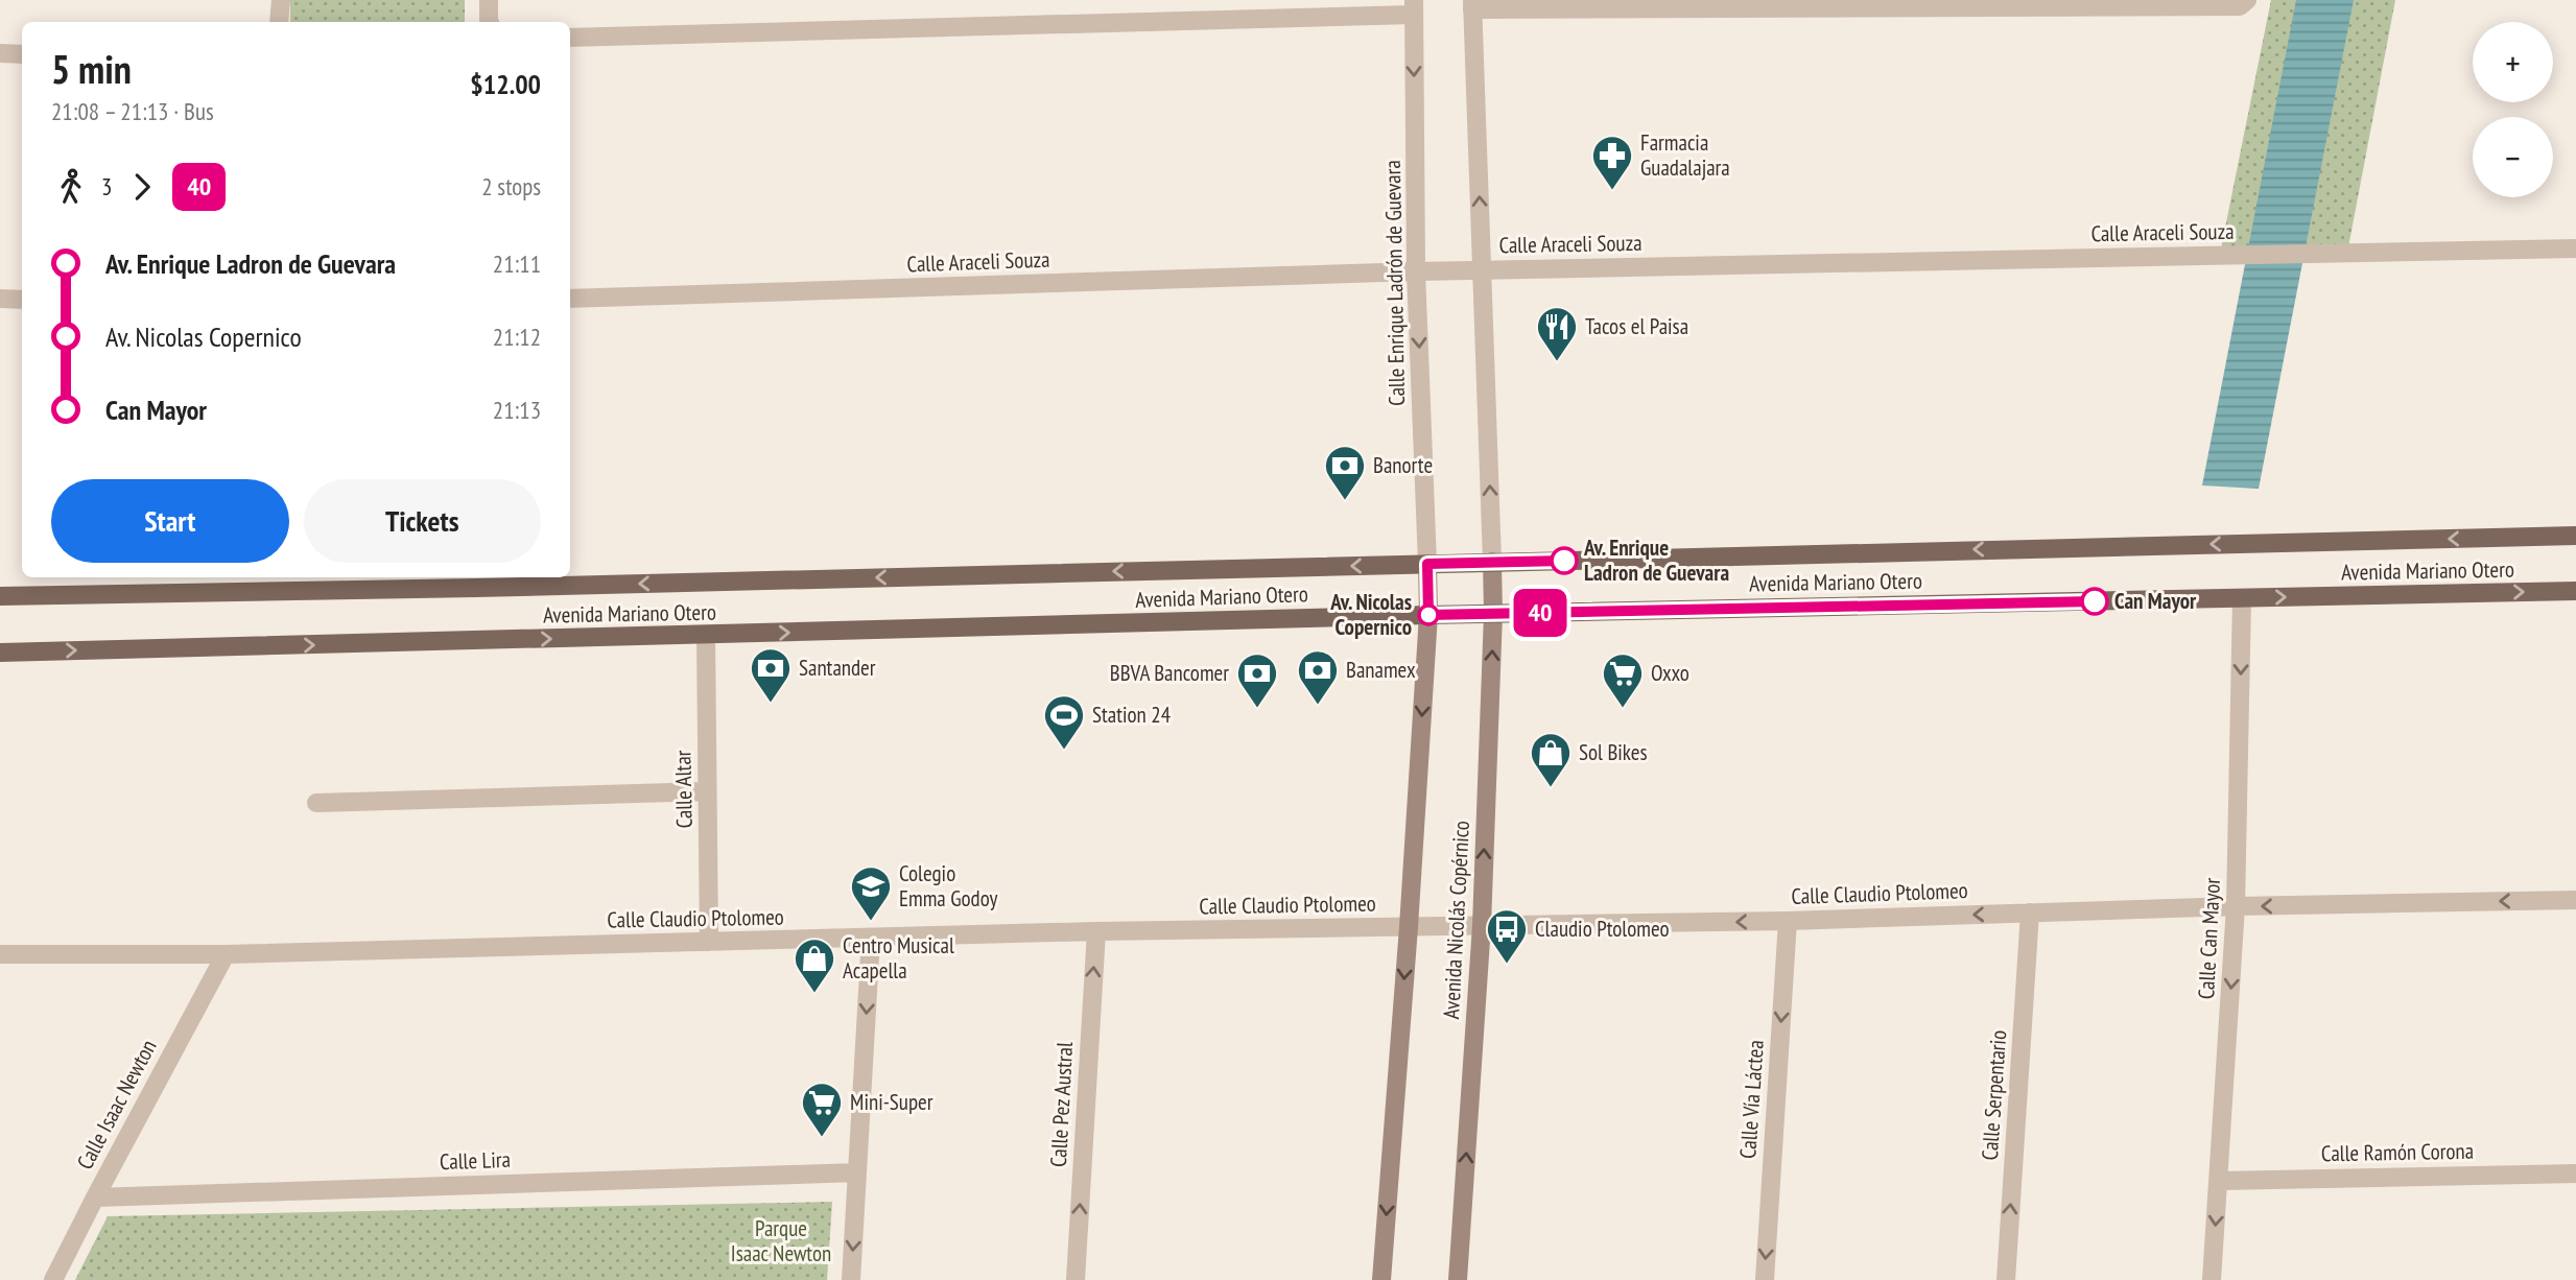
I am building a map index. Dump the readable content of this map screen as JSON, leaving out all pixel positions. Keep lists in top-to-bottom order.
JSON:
{
  "streets": {
    "main road": ["Avenida Mariano Otero", "Avenida Nicolás Copérnico"],
    "street": [
      "Calle Araceli Souza",
      "Calle Enrique Ladrón de Guevara",
      "Calle Altar",
      "Calle Claudio Ptolomeo",
      "Calle Can Mayor",
      "Calle Serpentario",
      "Calle Vía Láctea",
      "Calle Isaac Newton",
      "Calle Pez Austral",
      "Calle Ramón Corona",
      "Calle Lira"
    ]
  },
  "crossings": [
    ["Calle Araceli Souza", "Calle Enrique Ladrón de Guevara"],
    ["Calle Enrique Ladrón de Guevara", "Avenida Mariano Otero"],
    ["Avenida Mariano Otero", "Calle Altar"],
    ["Avenida Mariano Otero", "Avenida Nicolás Copérnico"],
    ["Avenida Mariano Otero", "Calle Can Mayor"],
    ["Calle Altar", "Calle Claudio Ptolomeo"],
    ["Calle Claudio Ptolomeo", "Avenida Nicolás Copérnico"],
    ["Calle Claudio Ptolomeo", "Calle Can Mayor"],
    ["Calle Claudio Ptolomeo", "Calle Serpentario"],
    ["Calle Claudio Ptolomeo", "Calle Vía Láctea"],
    ["Calle Claudio Ptolomeo", "Calle Isaac Newton"],
    ["Calle Claudio Ptolomeo", "Calle Pez Austral"],
    ["Calle Can Mayor", "Calle Ramón Corona"],
    ["Calle Isaac Newton", "Calle Lira"]
  ],
  "one_way": [
    "Calle Can Mayor",
    "Calle Serpentario",
    "Calle Vía Láctea",
    "Calle Pez Austral"
  ],
  "parks": ["Parque Isaac Newton"],
  "places": {
    "pharmacy": ["Farmacia Guadalajara"],
    "restaurant": ["Tacos el Paisa"],
    "bank": [
      "Banorte",
      "Santander",
      "Banamex",
      "BBVA Bancomer"
    ],
    "other": ["Av. Enrique Ladron de Guevara", "Can Mayor", "Av. Nicolas Copernico"],
    "supermarket": ["Oxxo", "Mini-Super"],
    "sports": ["Station 24"],
    "shop": ["Sol Bikes", "Centro Musical Acapella"],
    "school or university": ["Colegio Emma Godoy"],
    "bus stop": ["Claudio Ptolomeo"]
  },
  "lines": ["bus line 40"],
  "page": {
    "on_map": "40",
    "map_buttons": ["+", "−"],
    "heading": ["5 min", "21:08 – 21:13 · Bus", "$12.00"],
    "legs": ["3", "40", "2 stops"],
    "list": [
      {
        "name": "Av. Enrique Ladron de Guevara",
        "value": "21:11"
      },
      {
        "name": "Av. Nicolas Copernico",
        "value": "21:12"
      },
      {
        "name": "Can Mayor",
        "value": "21:13"
      }
    ],
    "buttons": ["Start", "Tickets"]
  }
}
